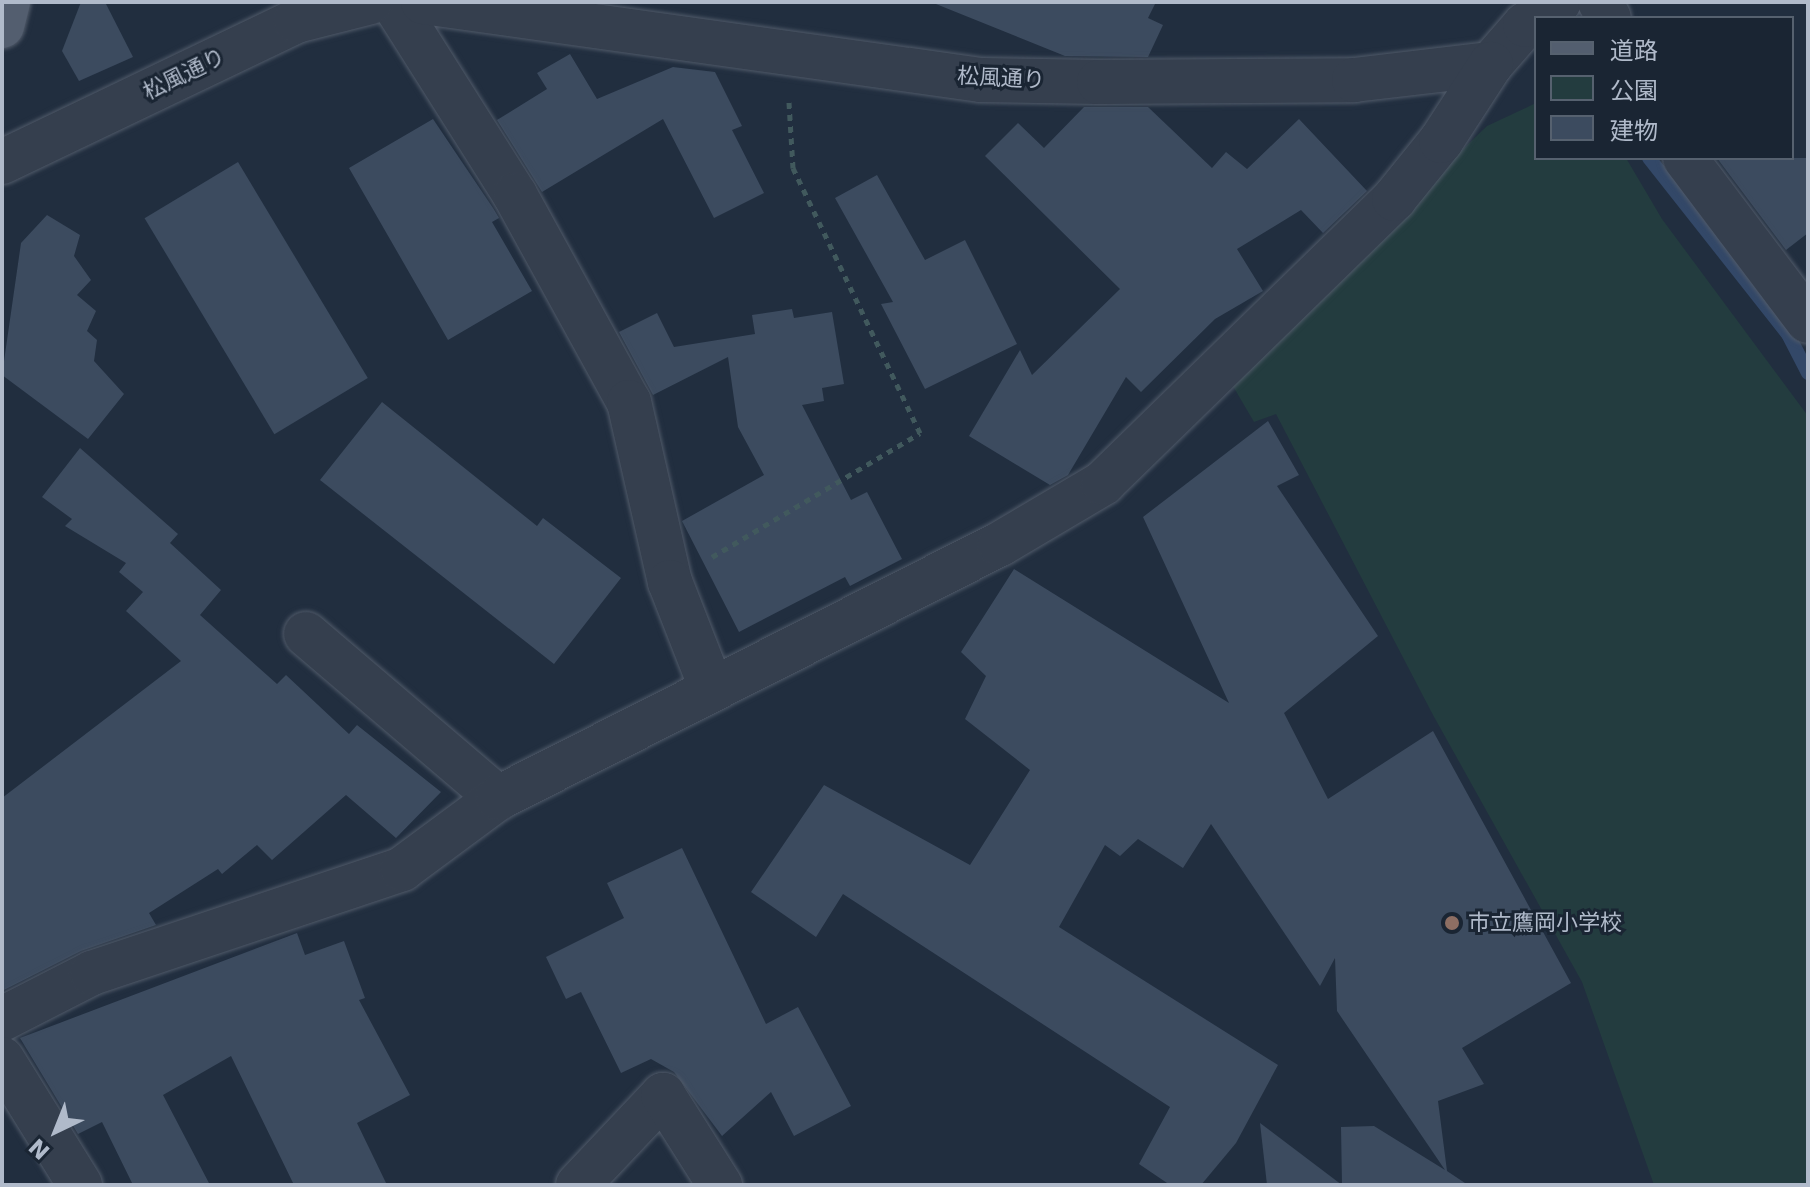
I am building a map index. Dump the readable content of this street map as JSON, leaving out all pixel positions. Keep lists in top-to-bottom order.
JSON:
{
  "streets": {
    "street": ["松風通り"]
  },
  "places": ["市立鷹岡小学校"],
  "legend": ["道路", "公園", "建物"],
  "north": "bottom left"
}
